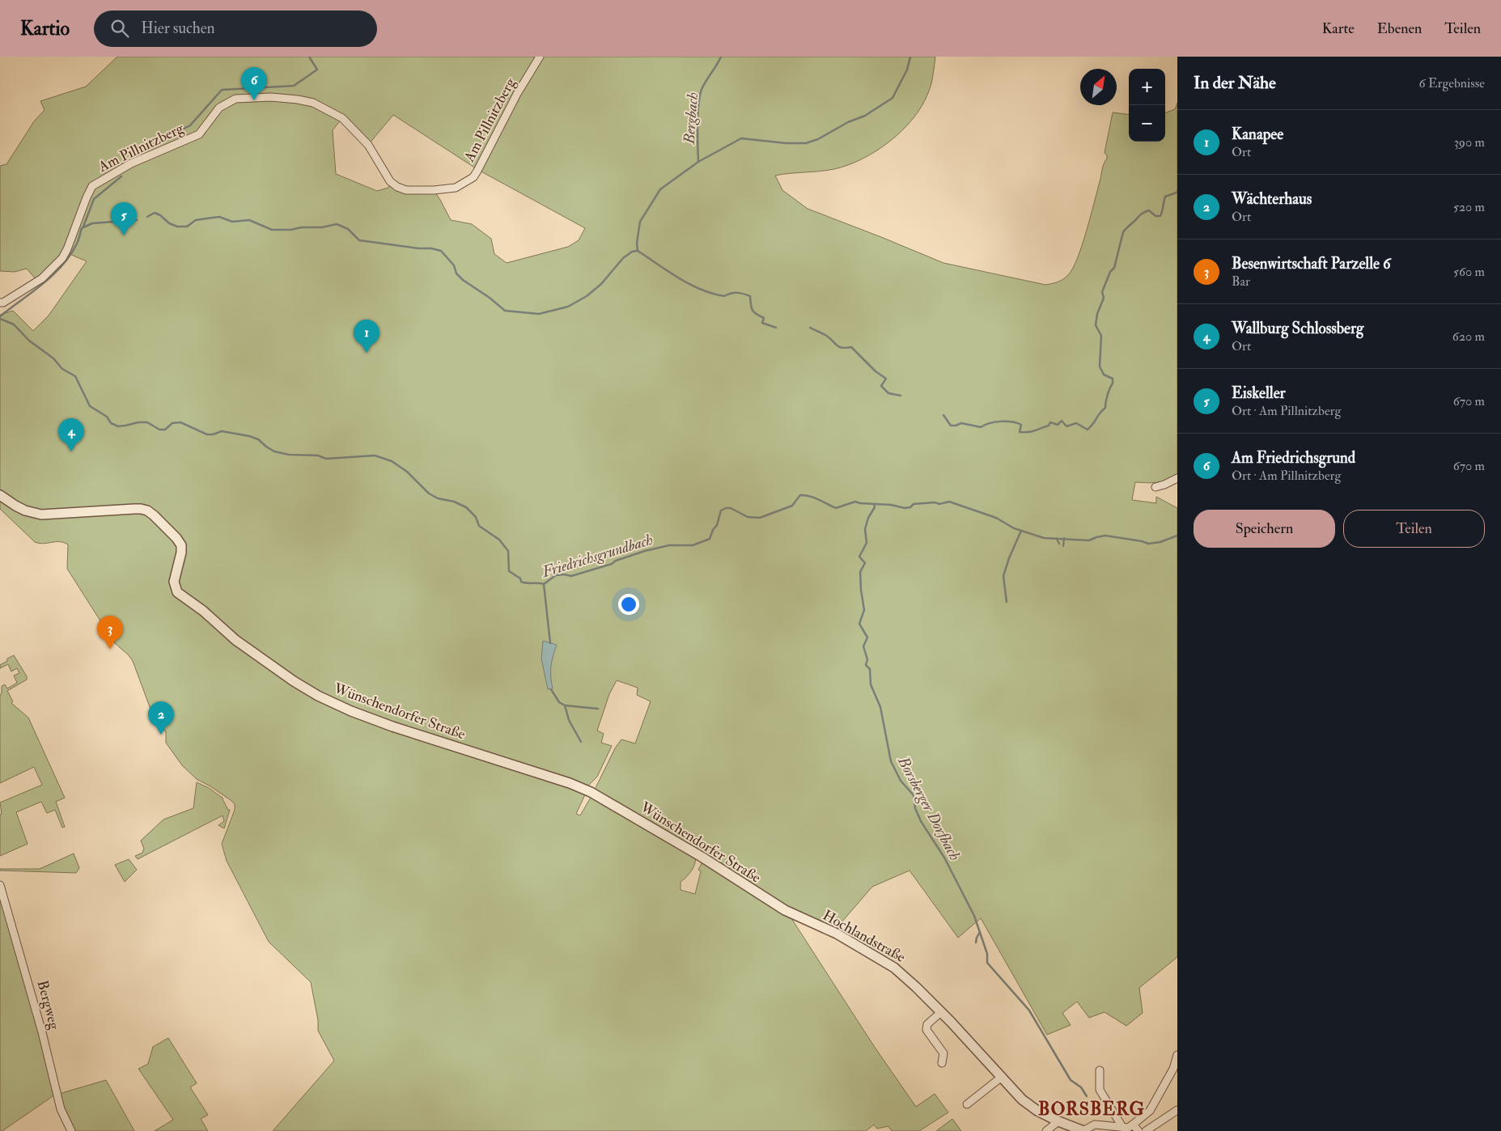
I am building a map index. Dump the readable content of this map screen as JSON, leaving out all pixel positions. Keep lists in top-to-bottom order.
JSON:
{
  "streets": {
    "street": [
      "Am Pillnitzberg",
      "Wünschendorfer Straße",
      "Hochlandstraße",
      "Bergweg"
    ]
  },
  "crossings": [
    ["Wünschendorfer Straße", "Hochlandstraße"]
  ],
  "districts": ["BORSBERG"],
  "water": ["Bergbach", "Friedrichsgrundbach", "Borsberger Dorfbach"],
  "north": "top right",
  "page": {
    "header": "Kartio",
    "search": "Hier suchen",
    "nav": ["Karte", "Ebenen", "Teilen"],
    "heading": ["In der Nähe", "6 Ergebnisse"],
    "pins": [
      "6",
      "5",
      "1",
      "4",
      "3",
      "2"
    ],
    "map_buttons": ["+", "−"],
    "list": [
      {
        "mark": "1",
        "name": "Kanapee",
        "note": "Ort",
        "value": "390 m"
      },
      {
        "mark": "2",
        "name": "Wächterhaus",
        "note": "Ort",
        "value": "520 m"
      },
      {
        "mark": "3",
        "name": "Besenwirtschaft Parzelle 6",
        "note": "Bar",
        "value": "560 m"
      },
      {
        "mark": "4",
        "name": "Wallburg Schlossberg",
        "note": "Ort",
        "value": "620 m"
      },
      {
        "mark": "5",
        "name": "Eiskeller",
        "note": "Ort · Am Pillnitzberg",
        "value": "670 m"
      },
      {
        "mark": "6",
        "name": "Am Friedrichsgrund",
        "note": "Ort · Am Pillnitzberg",
        "value": "670 m"
      }
    ],
    "buttons": ["Speichern", "Teilen"]
  }
}
